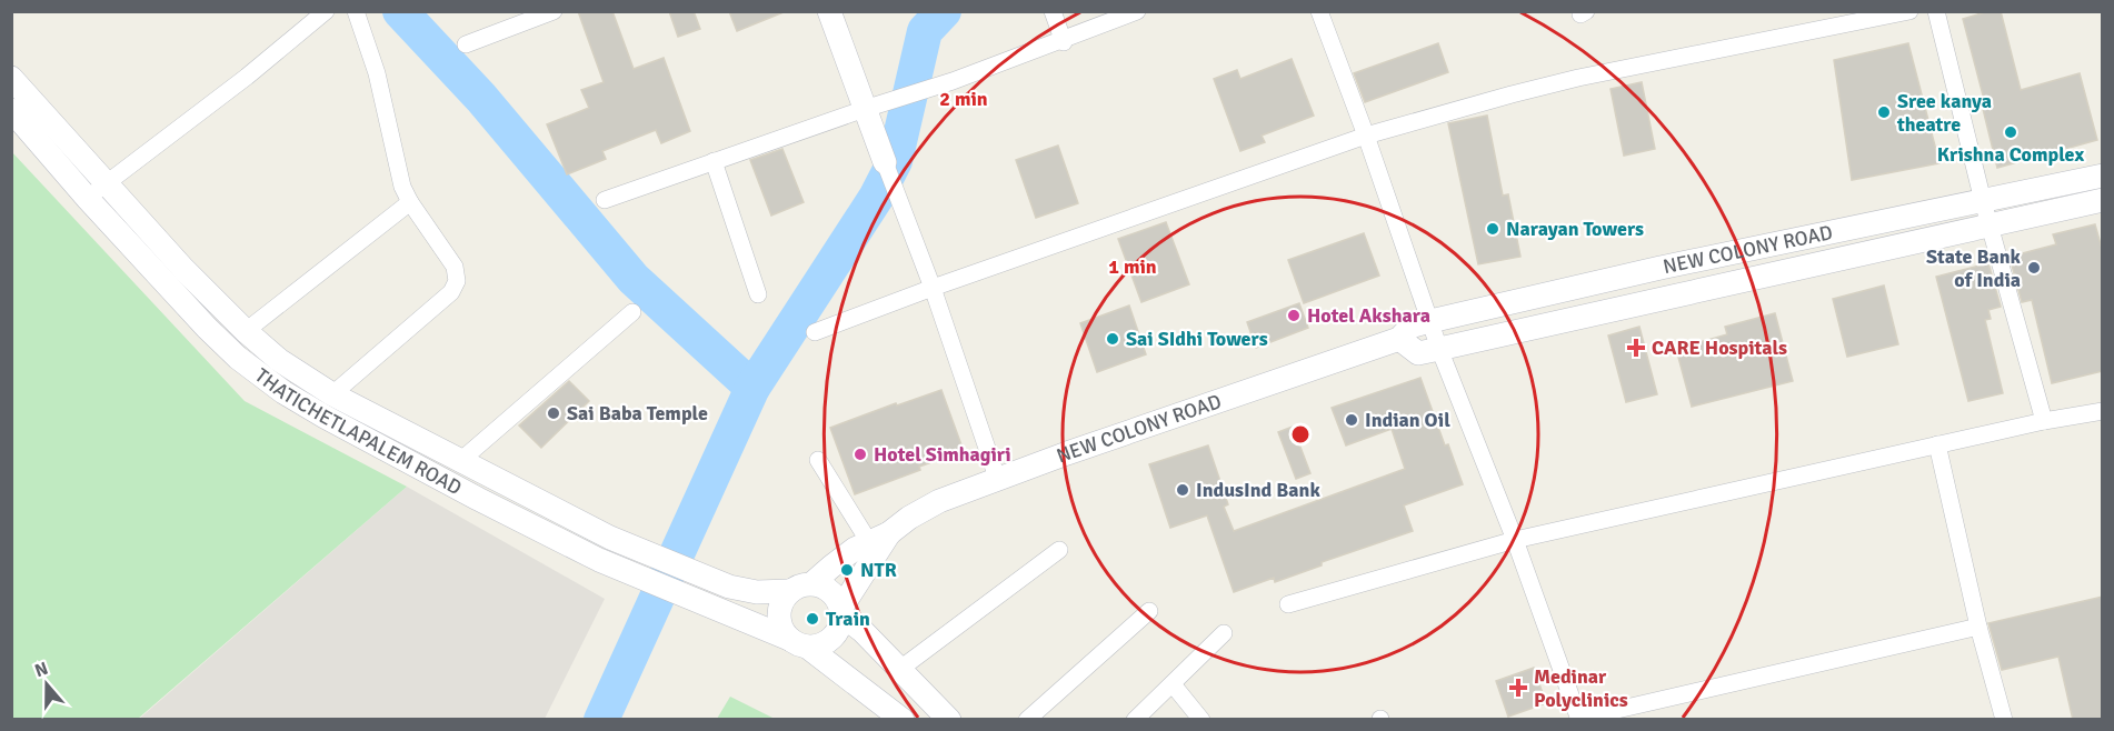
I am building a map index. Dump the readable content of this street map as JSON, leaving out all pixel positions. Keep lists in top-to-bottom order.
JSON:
{
  "streets": {
    "main road": ["NEW COLONY ROAD", "THATICHETLAPALEM ROAD"]
  },
  "crossings": [
    ["NEW COLONY ROAD", "THATICHETLAPALEM ROAD"]
  ],
  "places": {
    "other": [
      "Sree kanya theatre",
      "Krishna Complex",
      "Narayan Towers",
      "State Bank of India",
      "Hotel Akshara",
      "Sai SIdhi Towers",
      "Sai Baba Temple",
      "Indian Oil",
      "Hotel Simhagiri",
      "IndusInd Bank",
      "NTR",
      "Train"
    ],
    "health": ["CARE Hospitals", "Medinar Polyclinics"]
  },
  "north": "top",
  "rings": ["2 min", "1 min"]
}
